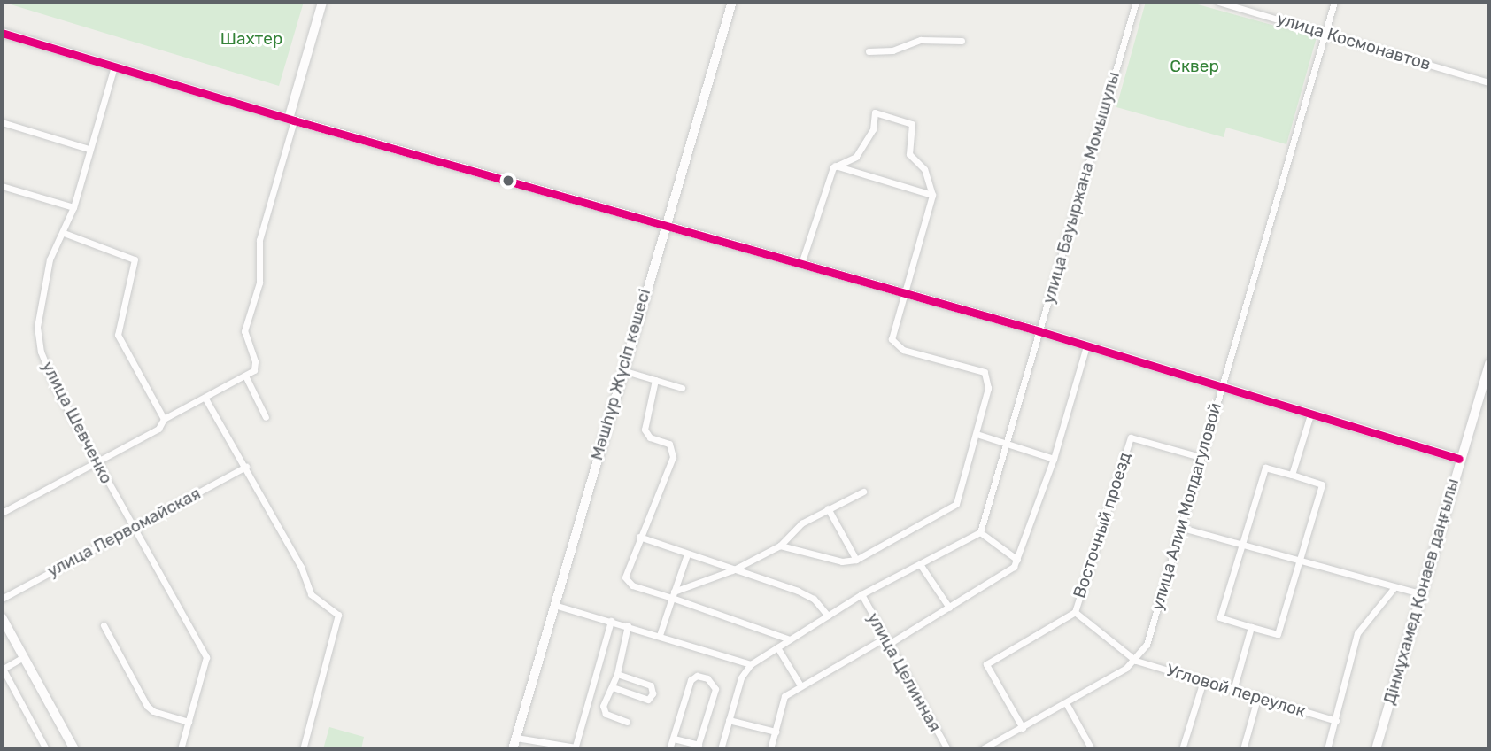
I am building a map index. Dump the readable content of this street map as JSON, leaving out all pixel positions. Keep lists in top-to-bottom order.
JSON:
{
  "streets": {
    "street": [
      "улица Космонавтов",
      "улица Бауыржана Момышулы",
      "Мәшһүр Жүсіп көшесі",
      "улица Шевченко",
      "улица Алии Молдагуловой",
      "Восточный проезд",
      "улица Первомайская",
      "Дінмұхамед Қонаев даңғылы",
      "улица Целинная",
      "Угловой переулок"
    ]
  },
  "crossings": [
    ["улица Космонавтов", "улица Алии Молдагуловой"],
    ["улица Шевченко", "улица Первомайская"],
    ["улица Алии Молдагуловой", "Восточный проезд"],
    ["улица Алии Молдагуловой", "Угловой переулок"],
    ["Восточный проезд", "Угловой переулок"]
  ],
  "parks": ["Шахтер", "Сквер"]
}
